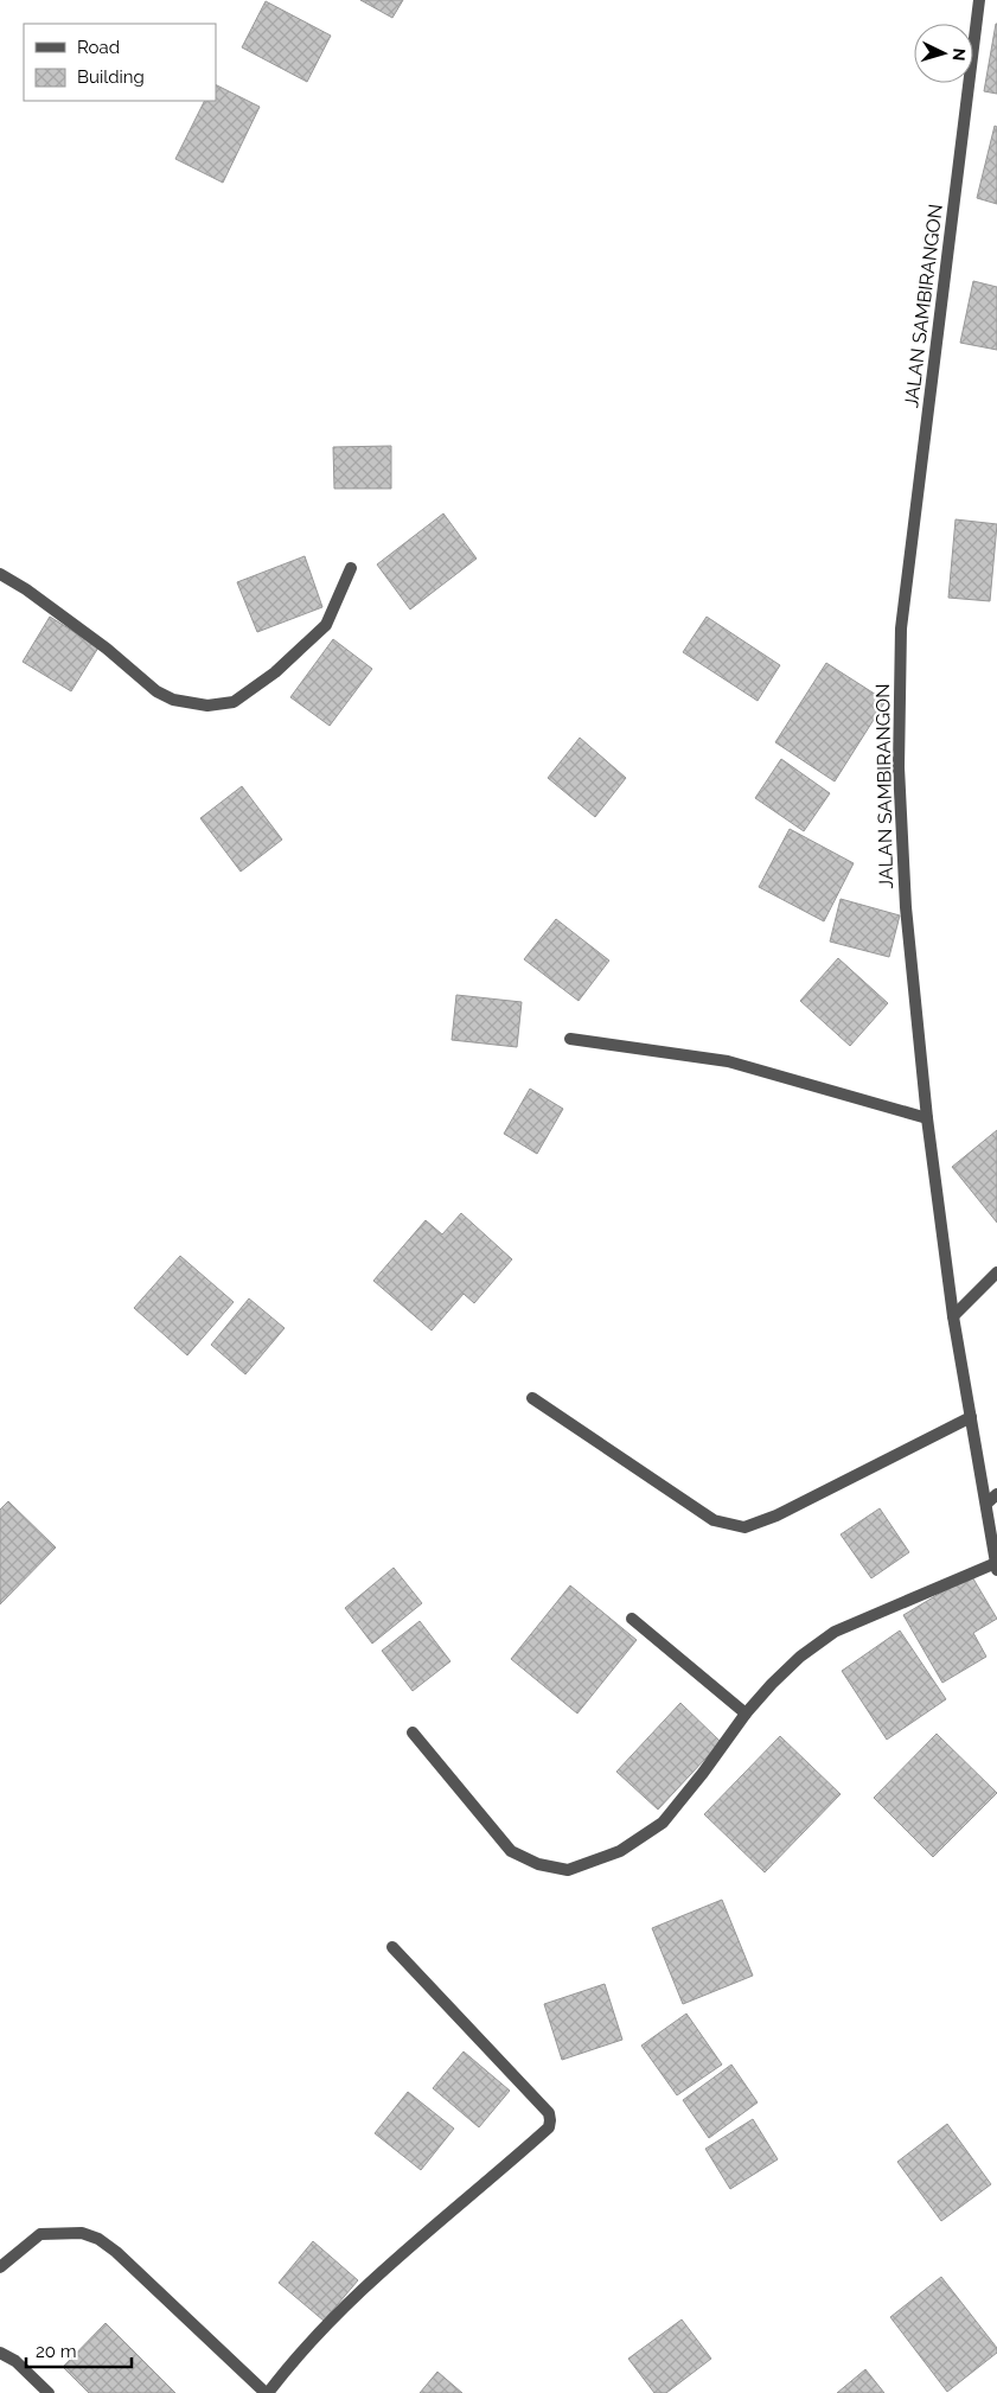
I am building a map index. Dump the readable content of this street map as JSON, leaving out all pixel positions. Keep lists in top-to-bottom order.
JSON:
{
  "streets": {
    "street": ["JALAN SAMBIRANGON"]
  },
  "legend": ["Road", "Building"],
  "scale_bar": "20 m",
  "north": "right"
}
